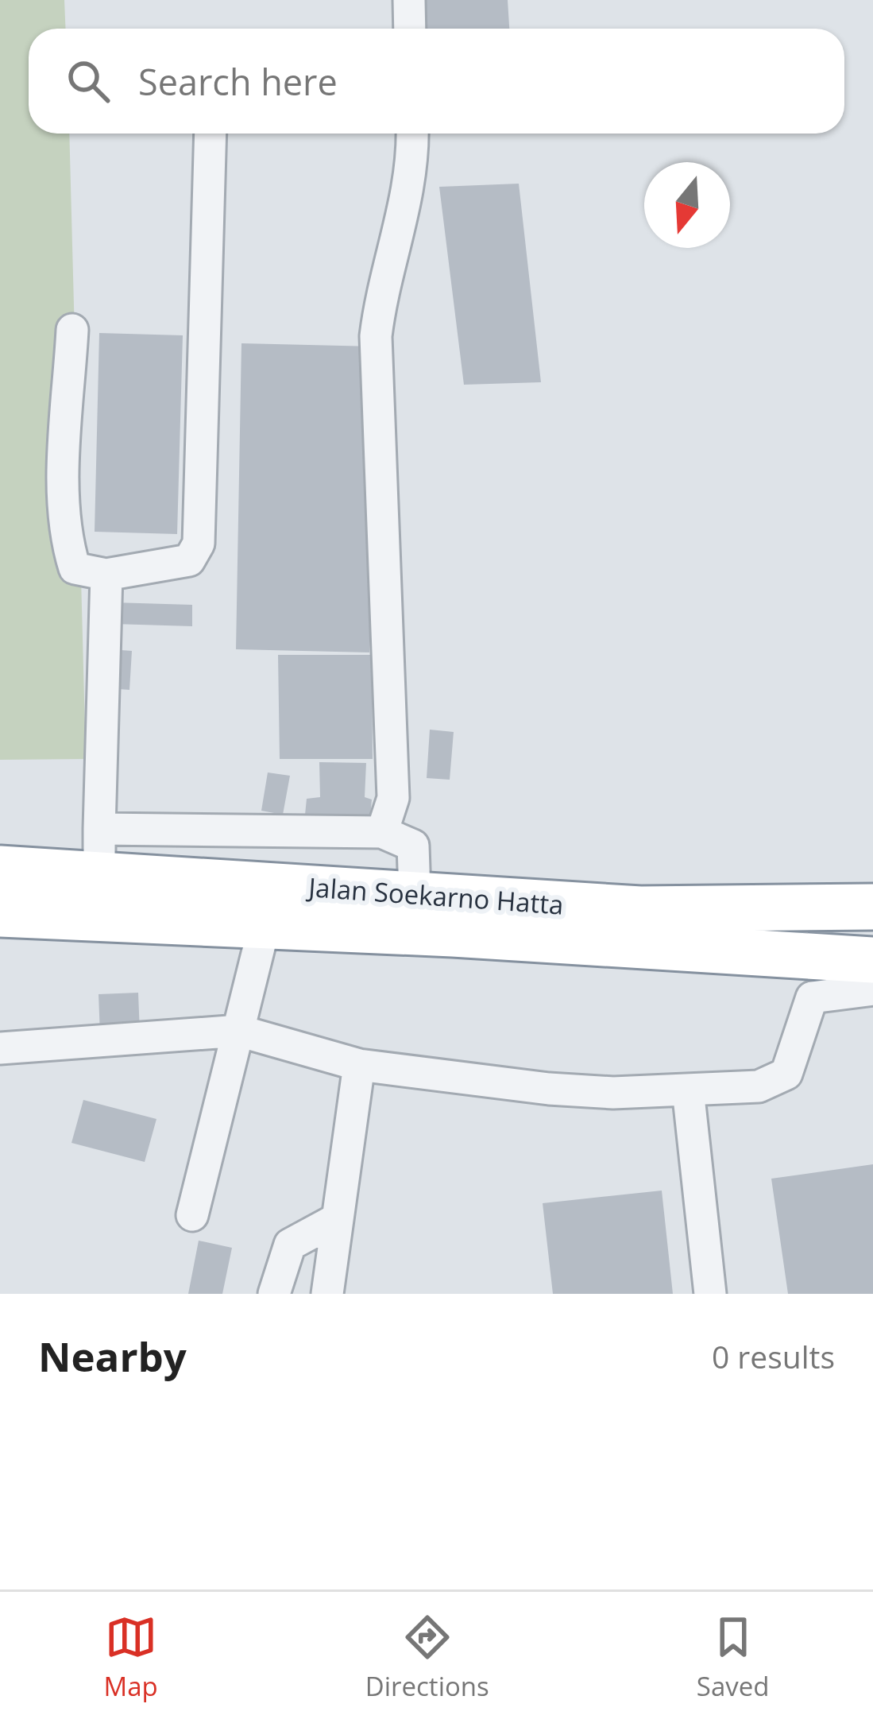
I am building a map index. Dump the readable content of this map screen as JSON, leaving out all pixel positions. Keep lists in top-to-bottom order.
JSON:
{
  "streets": {
    "highway": ["Jalan Soekarno Hatta"]
  },
  "north": "bottom",
  "page": {
    "search": "Search here",
    "heading": ["Nearby", "0 results"],
    "nav": ["Map", "Directions", "Saved"]
  }
}
